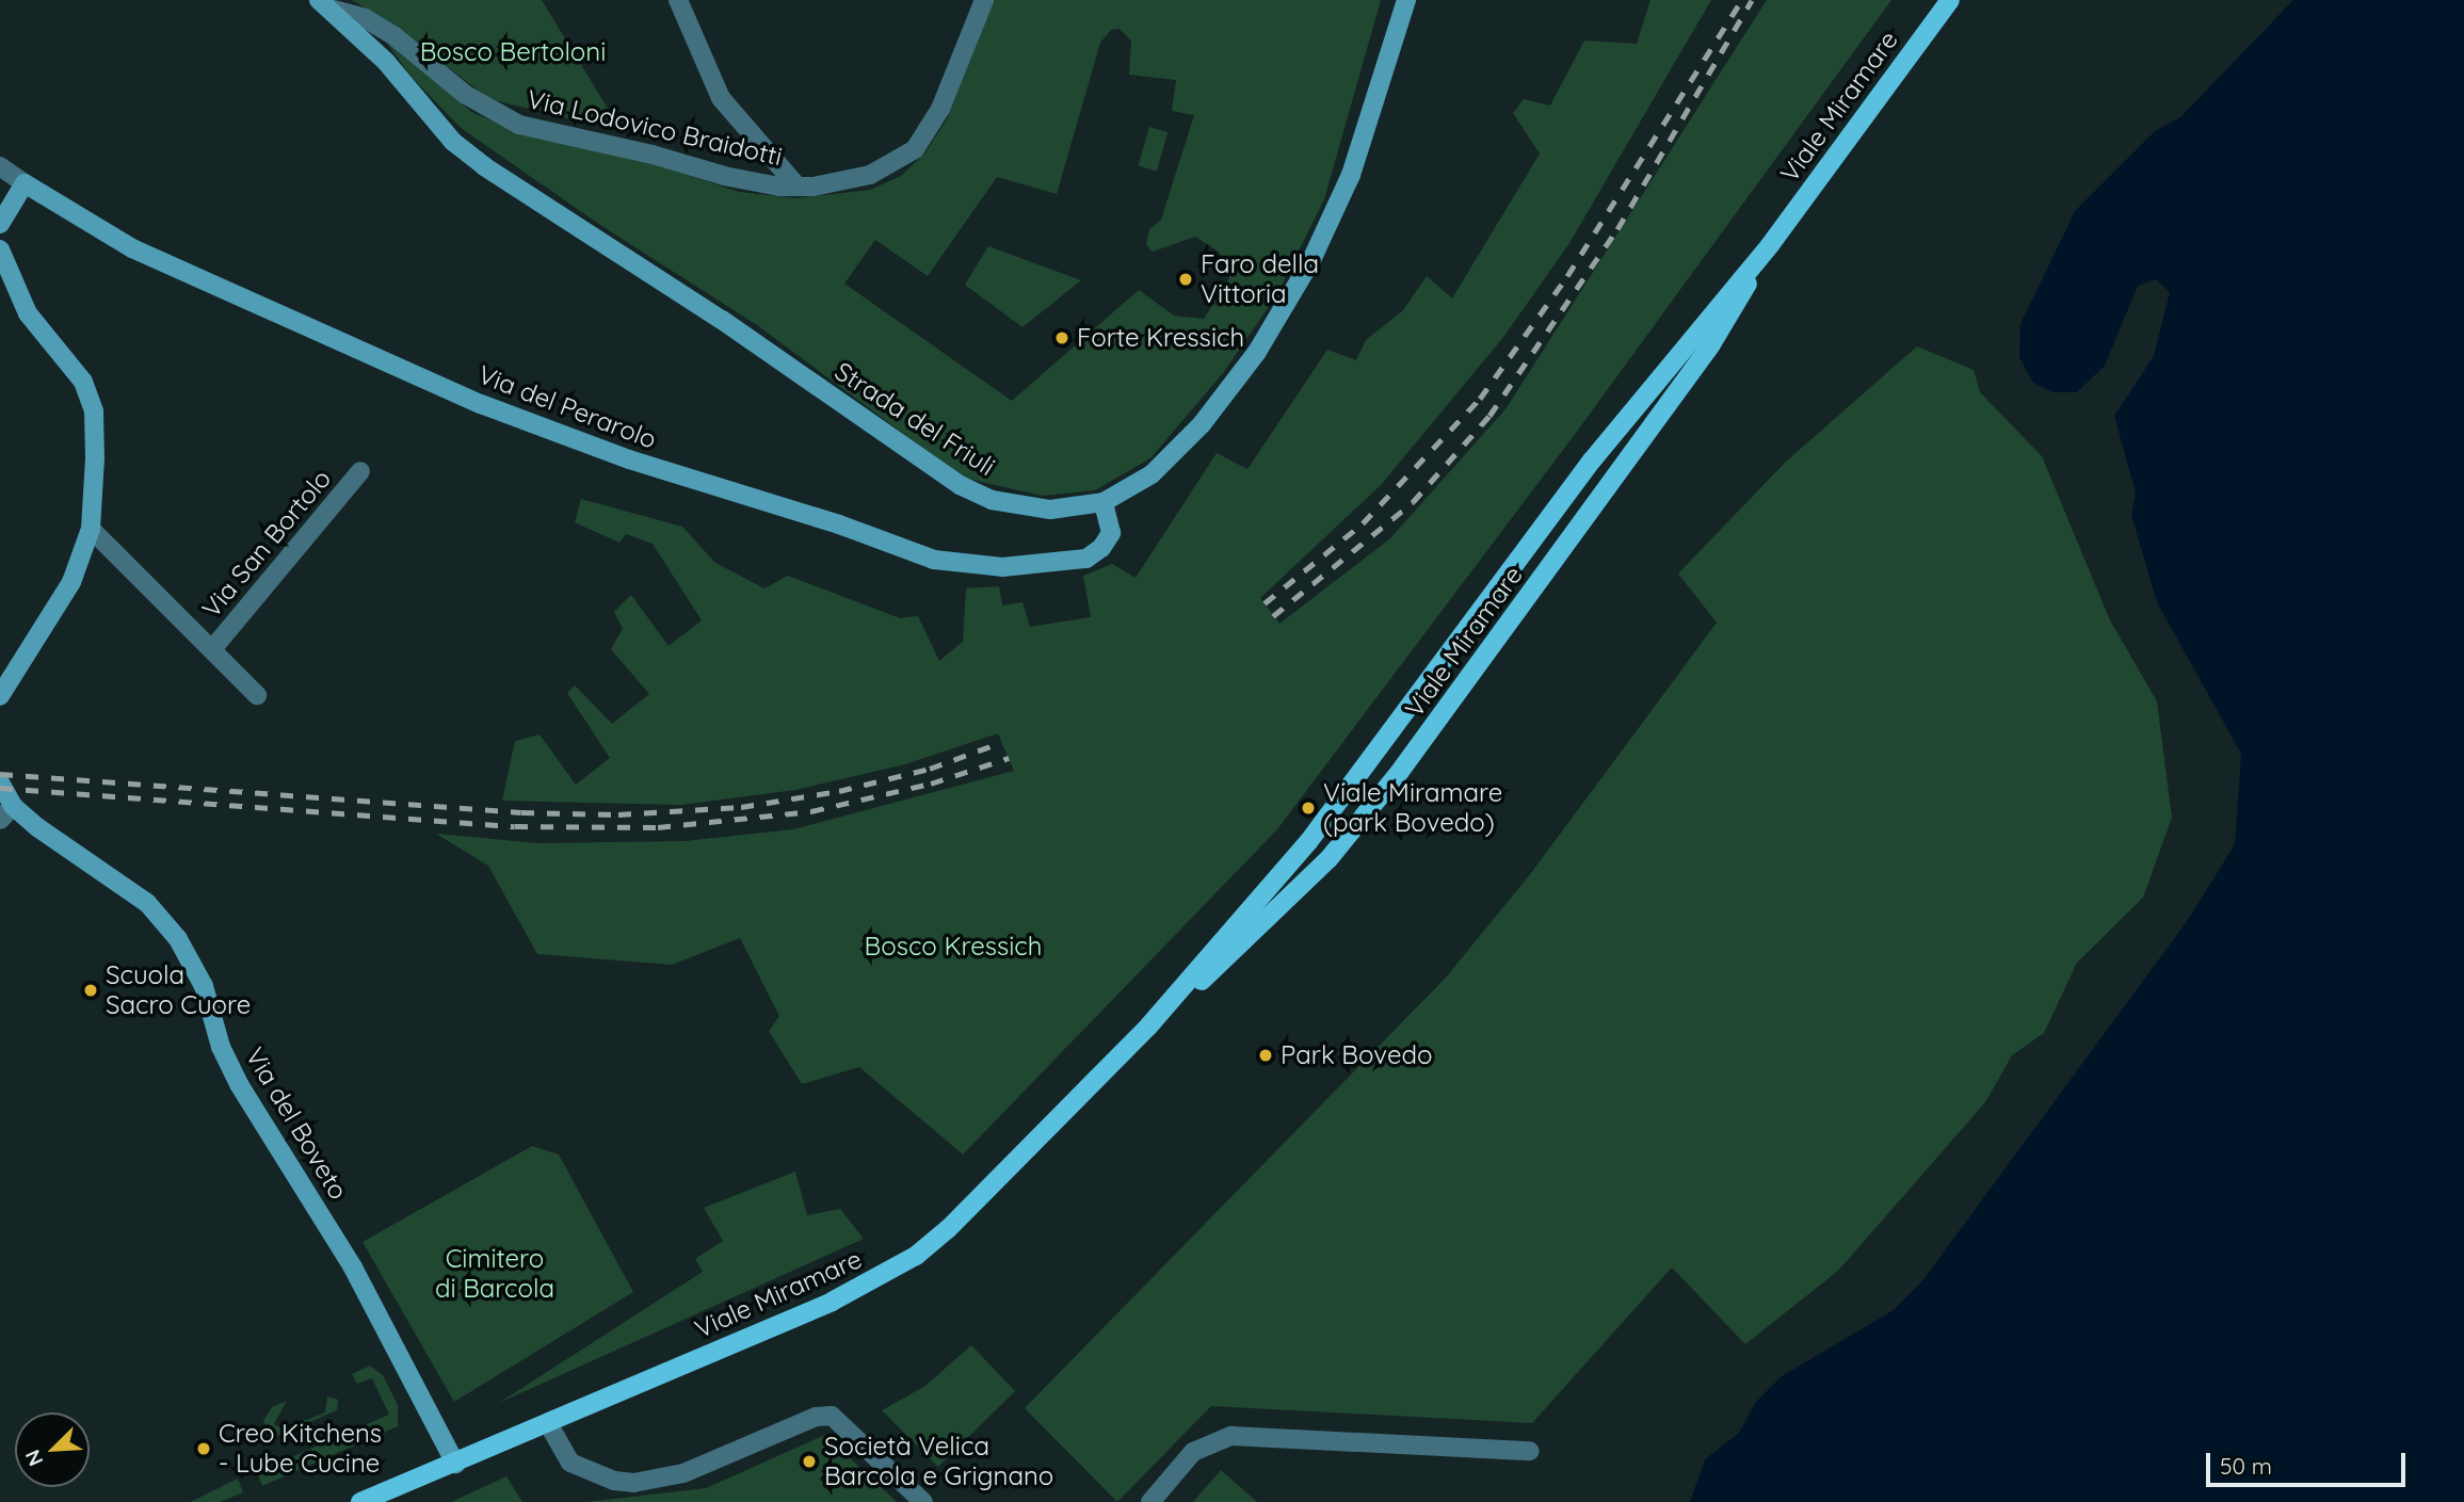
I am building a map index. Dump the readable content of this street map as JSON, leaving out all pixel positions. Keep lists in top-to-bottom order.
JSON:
{
  "streets": {
    "main road": ["Viale Miramare"],
    "street": [
      "Via Lodovico Braidotti",
      "Via del Perarolo",
      "Strada del Friuli",
      "Via San Bortolo",
      "Via del Boveto"
    ]
  },
  "crossings": [
    ["Viale Miramare", "Via del Boveto"],
    ["Via Lodovico Braidotti", "Strada del Friuli"],
    ["Via del Perarolo", "Strada del Friuli"]
  ],
  "parks": ["Bosco Bertoloni", "Bosco Kressich", "Cimitero di Barcola"],
  "places": [
    "Faro della Vittoria",
    "Forte Kressich",
    "Viale Miramare (park Bovedo)",
    "Scuola Sacro Cuore",
    "Park Bovedo",
    "Creo Kitchens - Lube Cucine",
    "Società Velica Barcola e Grignano"
  ],
  "scale_bar": "50 m",
  "north": "bottom left"
}
